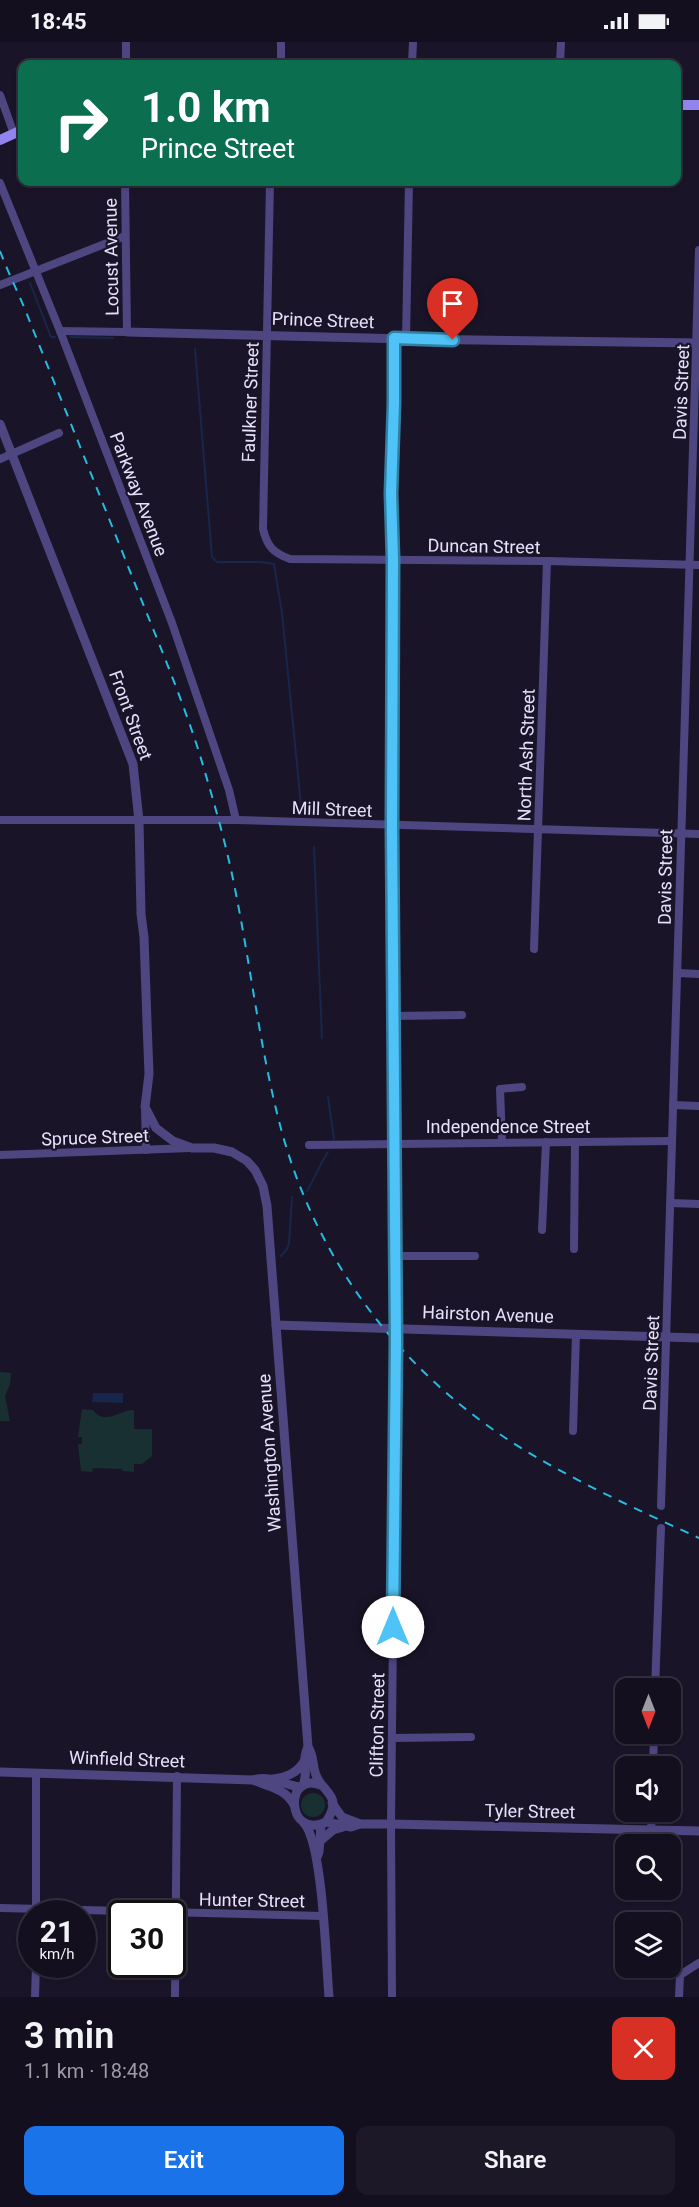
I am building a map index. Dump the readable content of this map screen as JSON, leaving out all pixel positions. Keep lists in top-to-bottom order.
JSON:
{
  "streets": {
    "street": [
      "Locust Avenue",
      "Prince Street",
      "Davis Street",
      "Faulkner Street",
      "Parkway Avenue",
      "Duncan Street",
      "Front Street",
      "North Ash Street",
      "Mill Street",
      "Independence Street",
      "Spruce Street",
      "Hairston Avenue",
      "Washington Avenue",
      "Clifton Street",
      "Winfield Street",
      "Tyler Street",
      "Hunter Street"
    ]
  },
  "crossings": [
    ["Locust Avenue", "Prince Street"],
    ["Prince Street", "Davis Street"],
    ["Prince Street", "Faulkner Street"],
    ["Prince Street", "Clifton Street"],
    ["Davis Street", "Duncan Street"],
    ["Davis Street", "Mill Street"],
    ["Davis Street", "Independence Street"],
    ["Davis Street", "Hairston Avenue"],
    ["Faulkner Street", "Duncan Street"],
    ["Parkway Avenue", "Mill Street"],
    ["Duncan Street", "North Ash Street"],
    ["Duncan Street", "Clifton Street"],
    ["Front Street", "Mill Street"],
    ["Front Street", "Spruce Street"],
    ["North Ash Street", "Mill Street"],
    ["Mill Street", "Clifton Street"],
    ["Independence Street", "Clifton Street"],
    ["Spruce Street", "Washington Avenue"],
    ["Hairston Avenue", "Washington Avenue"],
    ["Hairston Avenue", "Clifton Street"],
    ["Washington Avenue", "Winfield Street"],
    ["Washington Avenue", "Tyler Street"],
    ["Clifton Street", "Tyler Street"],
    ["Winfield Street", "Tyler Street"]
  ],
  "north": "bottom",
  "page": {
    "status": "18:45",
    "turn": ["1.0 km", "Prince Street"],
    "speed": "21 km/h",
    "limit": "30",
    "heading": ["3 min", "1.1 km · 18:48"],
    "buttons": ["Exit", "Share"]
  }
}
